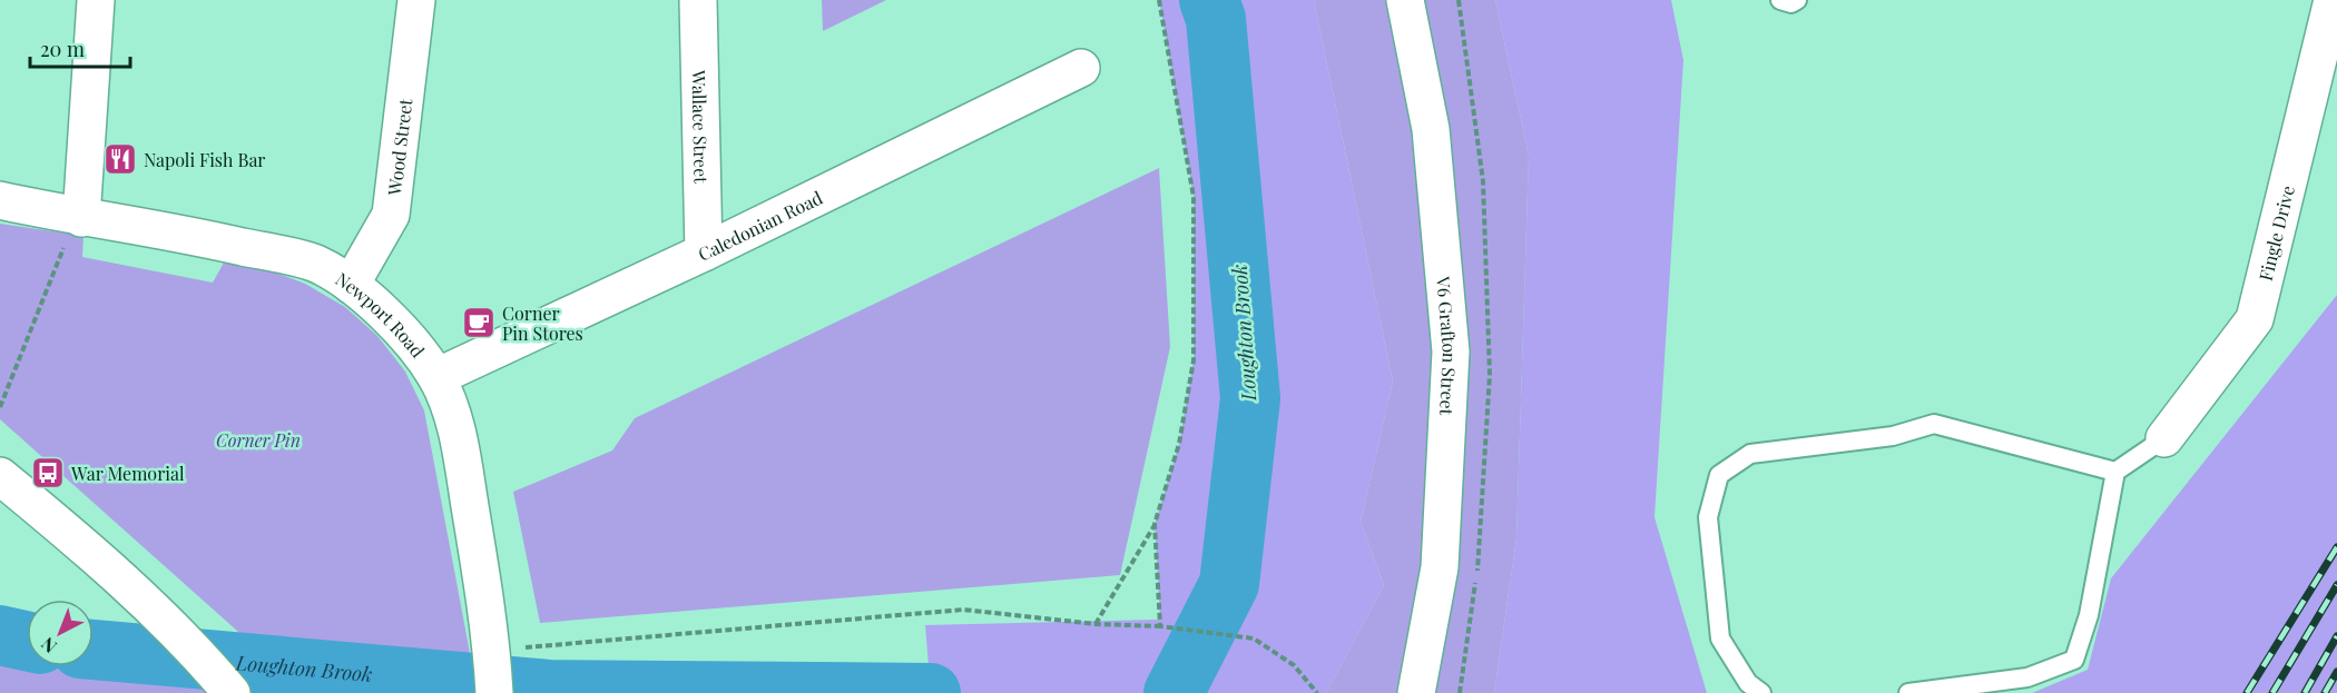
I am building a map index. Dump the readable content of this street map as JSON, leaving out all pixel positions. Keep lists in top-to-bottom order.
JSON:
{
  "streets": {
    "street": [
      "Wallace Street",
      "Wood Street",
      "Caledonian Road",
      "Fingle Drive",
      "Newport Road",
      "V6 Grafton Street"
    ]
  },
  "crossings": [
    ["Wallace Street", "Caledonian Road"],
    ["Wood Street", "Newport Road"],
    ["Caledonian Road", "Newport Road"]
  ],
  "water": ["Loughton Brook"],
  "parks": ["Corner Pin"],
  "places": {
    "restaurant": ["Napoli Fish Bar"],
    "cafe": ["Corner Pin Stores"],
    "bus stop": ["War Memorial"]
  },
  "scale_bar": "20 m",
  "north": "bottom left"
}
